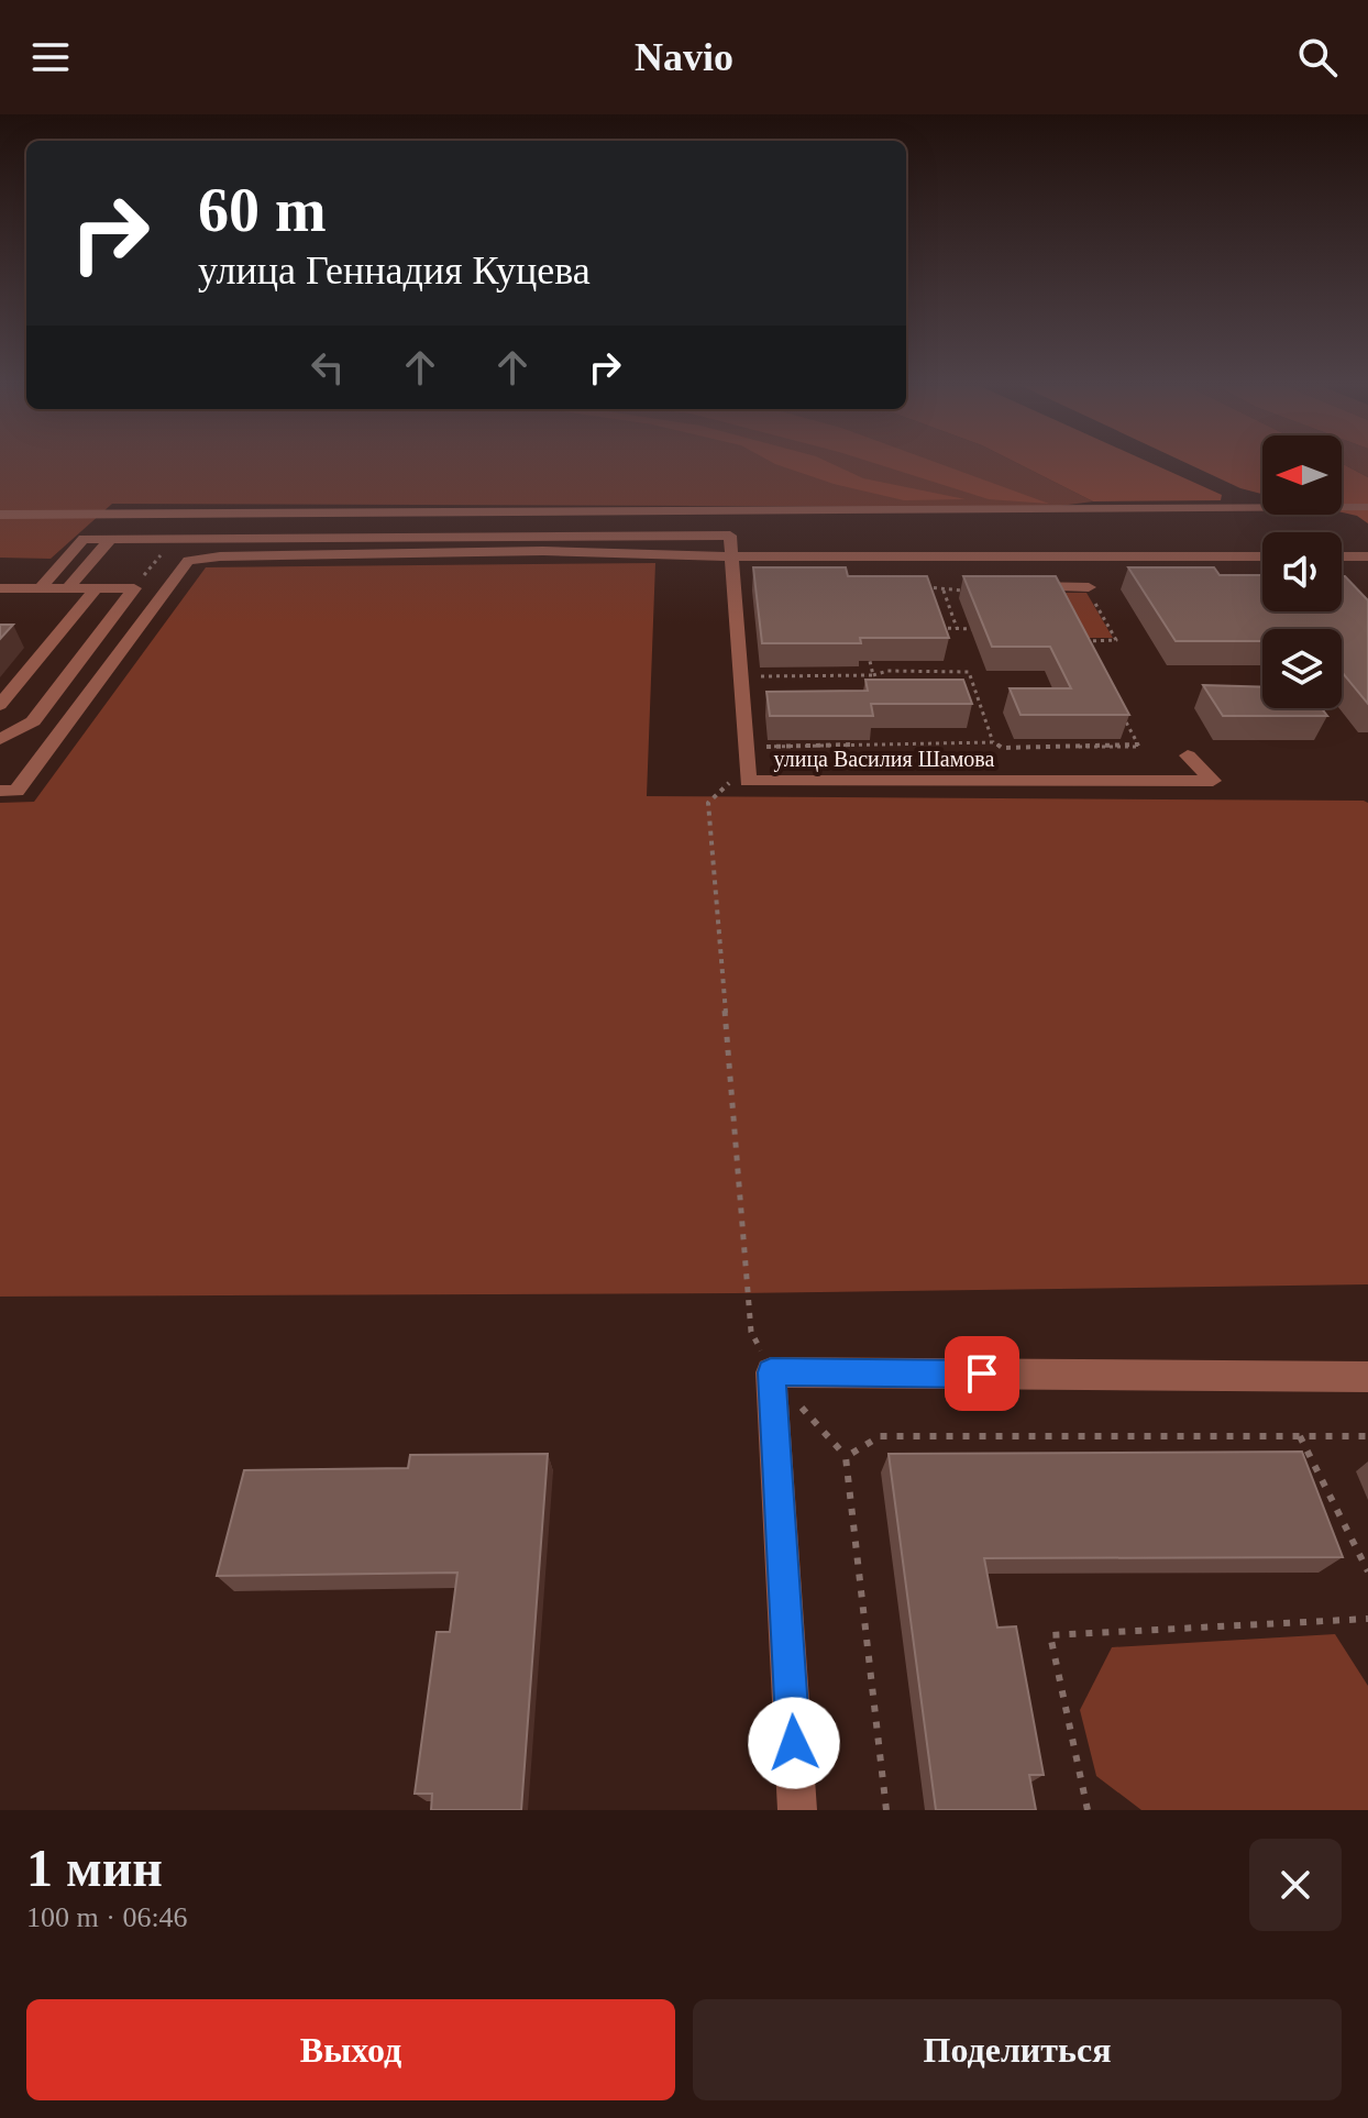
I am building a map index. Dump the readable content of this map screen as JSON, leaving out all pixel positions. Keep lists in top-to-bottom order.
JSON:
{
  "streets": {
    "street": ["улица Василия Шамова"]
  },
  "north": "left",
  "page": {
    "header": "Navio",
    "turn": ["60 m", "улица Геннадия Куцева"],
    "heading": ["1 мин", "100 m · 06:46"],
    "buttons": ["Выход", "Поделиться"]
  }
}
